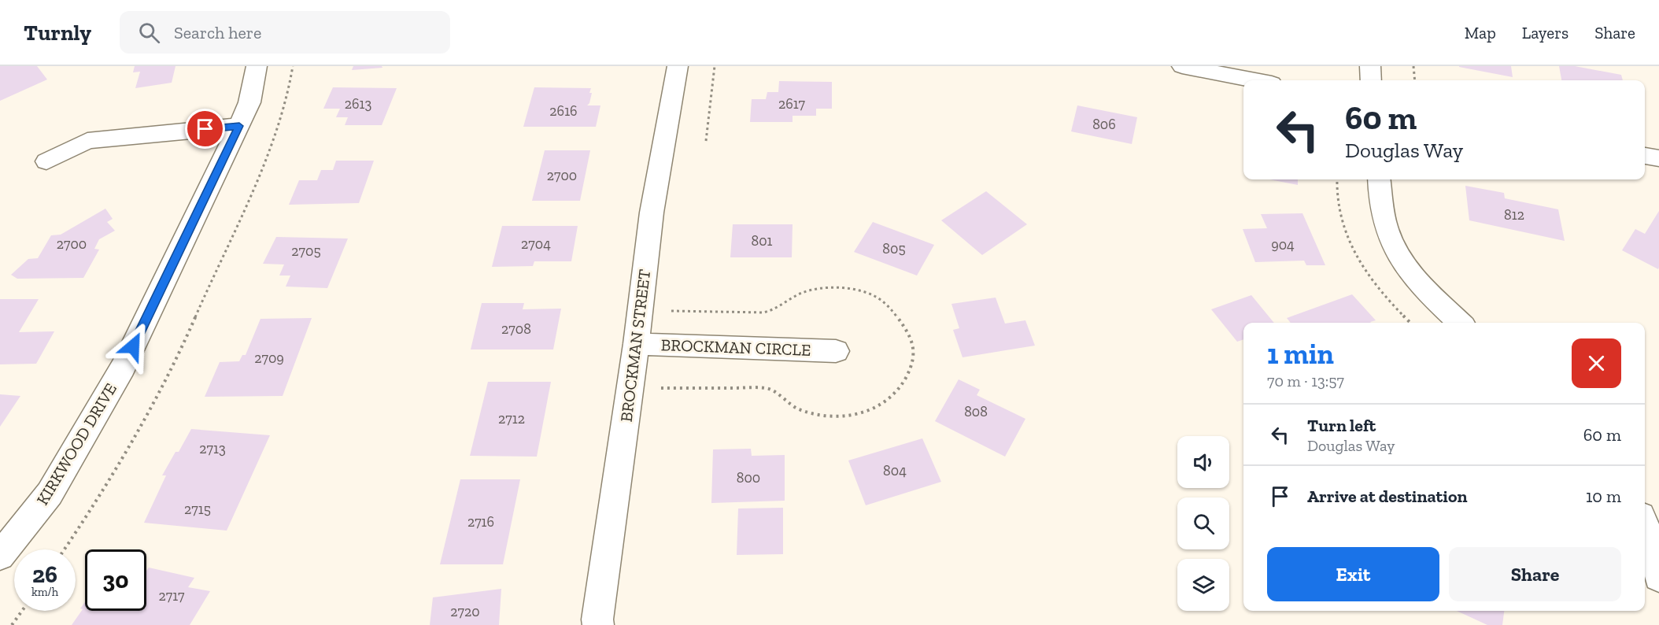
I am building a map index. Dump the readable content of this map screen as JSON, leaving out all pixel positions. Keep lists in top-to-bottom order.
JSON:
{
  "streets": {
    "street": ["BROCKMAN STREET", "BROCKMAN CIRCLE", "KIRKWOOD DRIVE"]
  },
  "crossings": [
    ["BROCKMAN STREET", "BROCKMAN CIRCLE"]
  ],
  "house_numbers": [
    "2613",
    "2617",
    "2616",
    "806",
    "2700",
    "812",
    "801",
    "2700",
    "2704",
    "904",
    "805",
    "2705",
    "2708",
    "2709",
    "808",
    "2712",
    "2713",
    "804",
    "800",
    "2715",
    "2716",
    "2717",
    "2720"
  ],
  "page": {
    "header": "Turnly",
    "search": "Search here",
    "nav": ["Map", "Layers", "Share"],
    "turn": ["60 m", "Douglas Way"],
    "heading": ["1 min", "70 m · 13:57"],
    "list": [
      {
        "name": "Turn left",
        "note": "Douglas Way",
        "value": "60 m"
      },
      {
        "name": "Arrive at destination",
        "value": "10 m"
      }
    ],
    "buttons": ["Exit", "Share"],
    "speed": "26 km/h",
    "limit": "30"
  }
}
